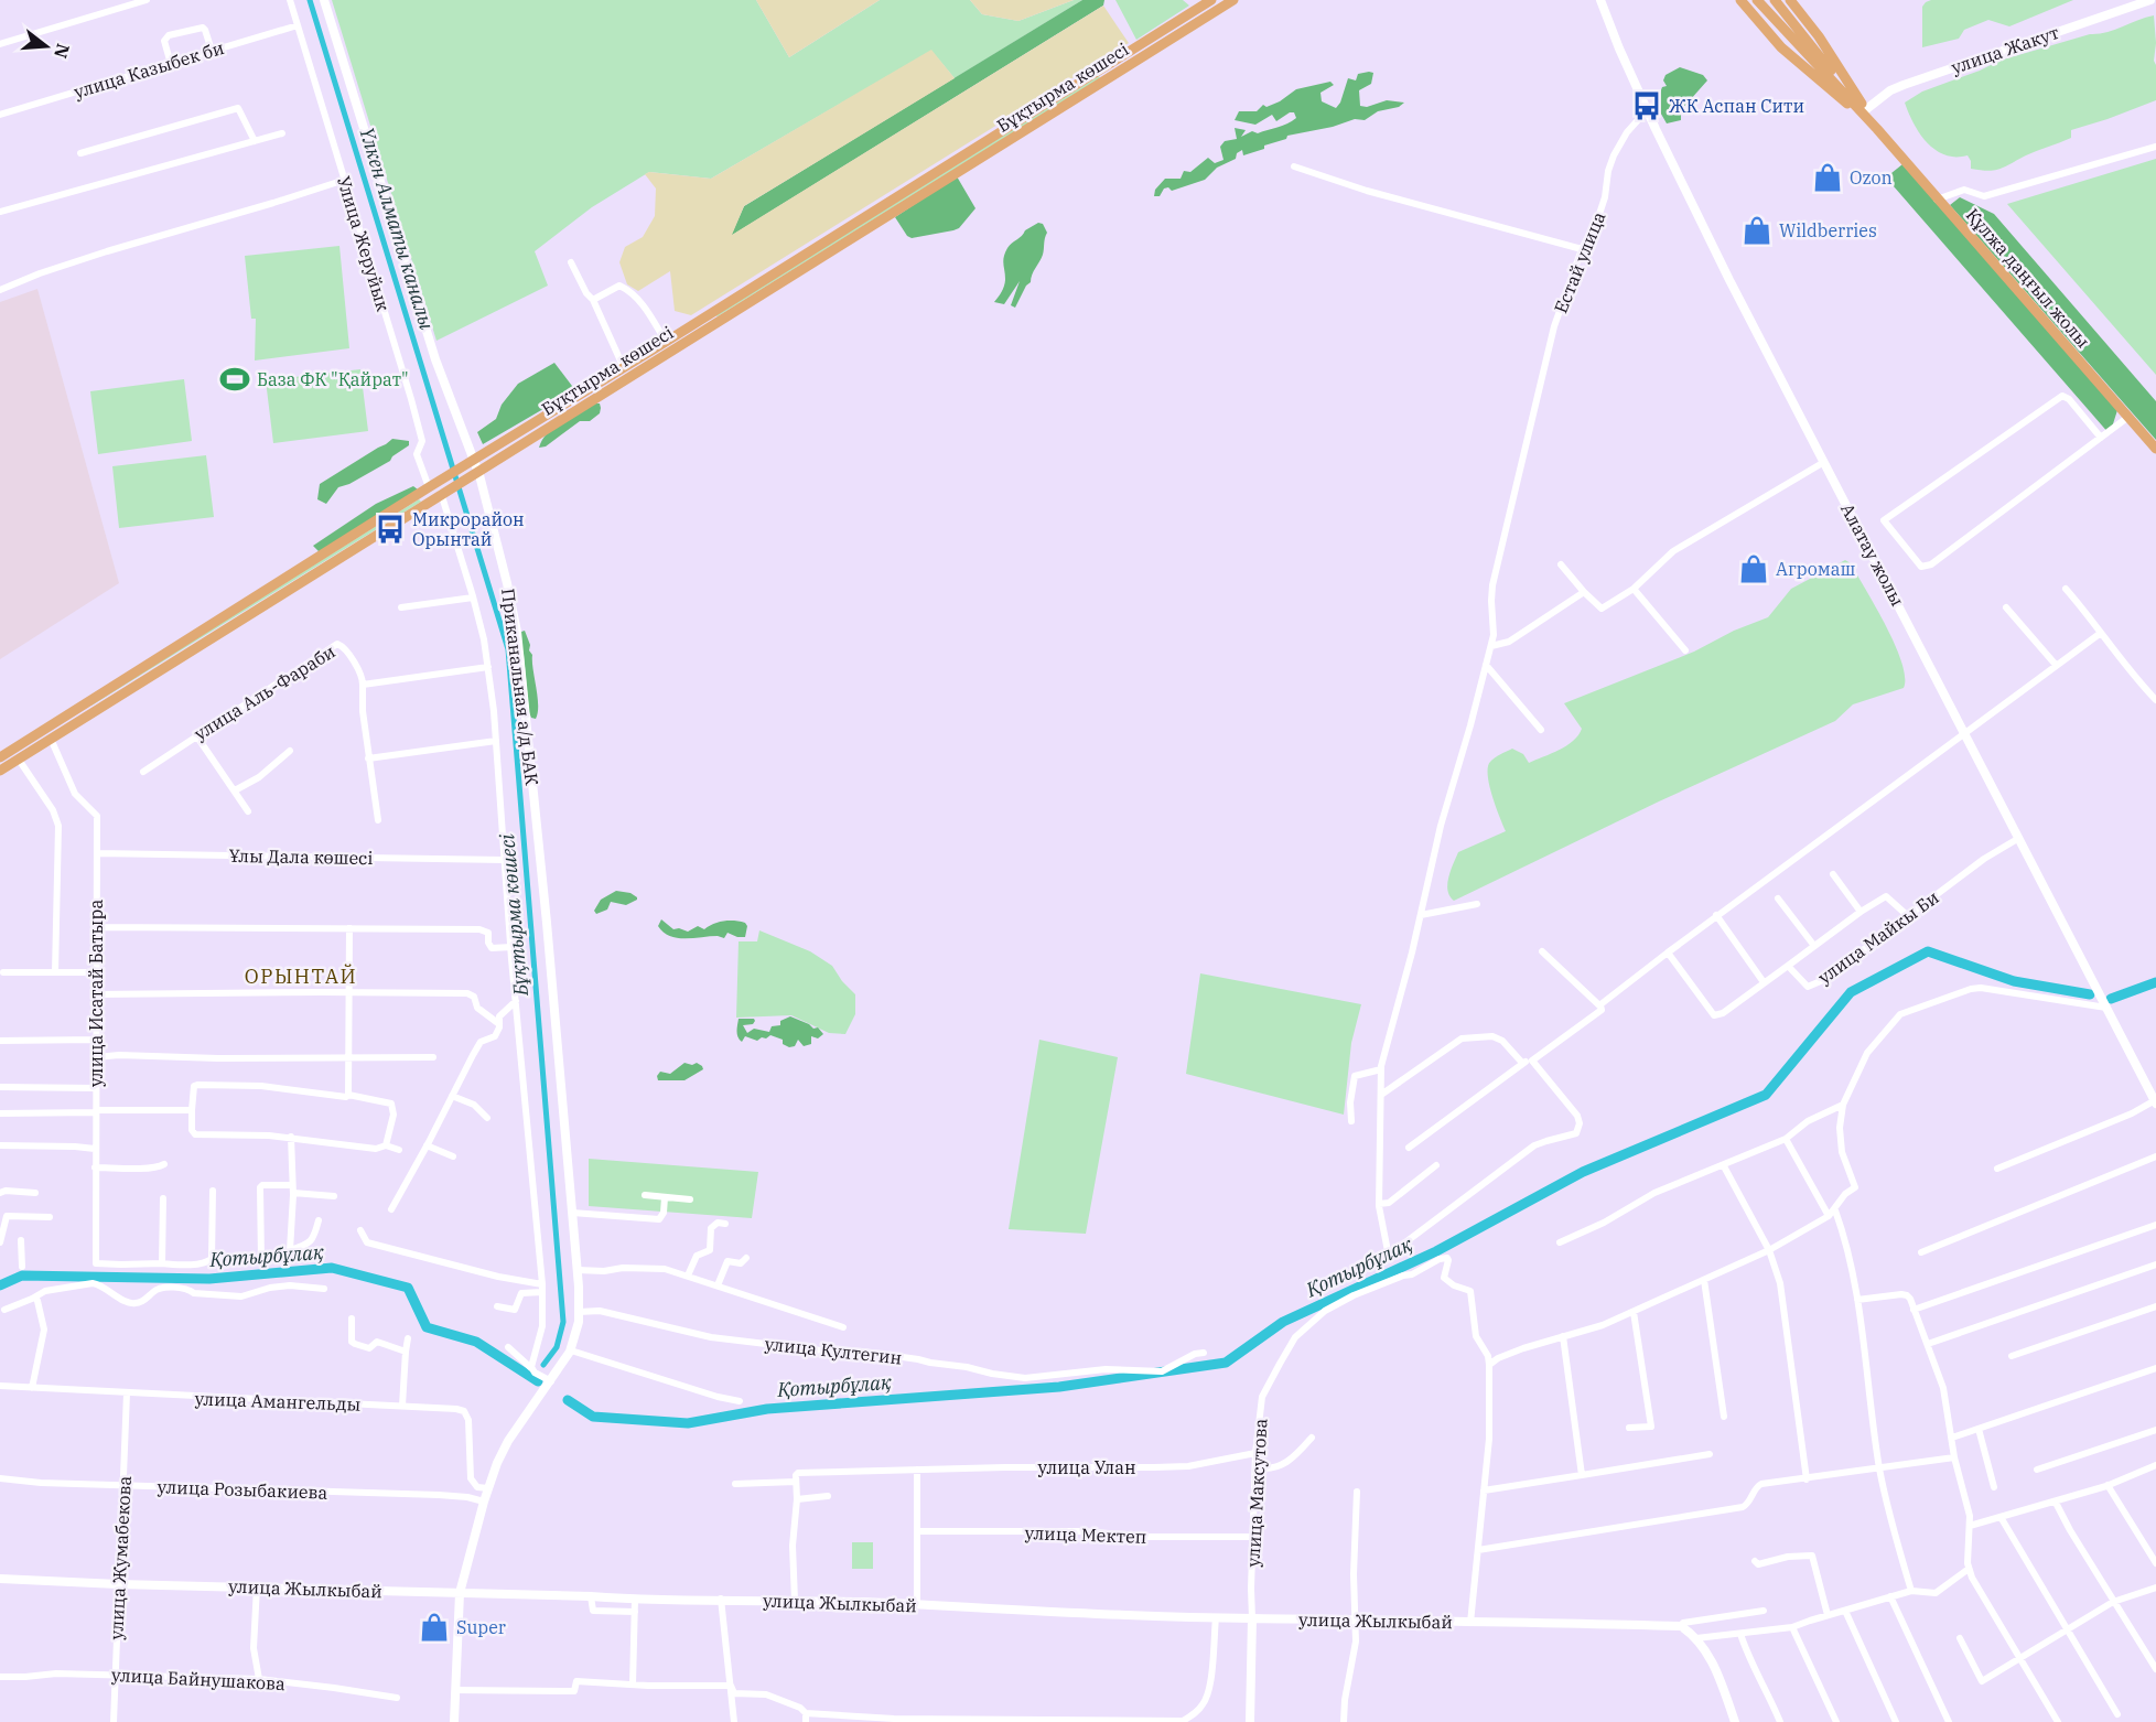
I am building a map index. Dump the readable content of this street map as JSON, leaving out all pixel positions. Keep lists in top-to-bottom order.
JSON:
{
  "streets": {
    "main road": ["Бұқтырма көшесі", "Құлжа даңғыл жолы"],
    "street": [
      "улица Жакут",
      "улица Казыбек би",
      "Улица Жеруйык",
      "Естай улица",
      "Алатау жолы",
      "Приканальная а/д БАК",
      "улица Аль-Фараби",
      "Ұлы Дала көшесі",
      "улица Майкы Би",
      "улица Исатай Батыра",
      "улица Култегин",
      "улица Амангельды",
      "улица Улан",
      "улица Розыбакиева",
      "улица Максутова",
      "улица Мектеп",
      "улица Жумабекова",
      "улица Жылкыбай",
      "улица Байнушакова"
    ]
  },
  "crossings": [
    ["улица Казыбек би", "Улица Жеруйык"],
    ["Бұқтырма көшесі", "Улица Жеруйык"],
    ["Бұқтырма көшесі", "Приканальная а/д БАК"],
    ["Бұқтырма көшесі", "улица Исатай Батыра"],
    ["Естай улица", "Алатау жолы"],
    ["Алатау жолы", "улица Майкы Би"],
    ["Приканальная а/д БАК", "улица Култегин"],
    ["Приканальная а/д БАК", "улица Амангельды"],
    ["Приканальная а/д БАК", "улица Розыбакиева"],
    ["Приканальная а/д БАК", "улица Жылкыбай"],
    ["Ұлы Дала көшесі", "улица Исатай Батыра"],
    ["улица Амангельды", "улица Жумабекова"],
    ["улица Улан", "улица Максутова"],
    ["улица Розыбакиева", "улица Жумабекова"],
    ["улица Максутова", "улица Мектеп"],
    ["улица Максутова", "улица Жылкыбай"],
    ["улица Жумабекова", "улица Жылкыбай"],
    ["улица Жумабекова", "улица Байнушакова"]
  ],
  "districts": ["ОРЫНТАЙ"],
  "water": ["Үлкен Алматы каналы", "Бұқтырма көшесі", "Қотырбұлақ"],
  "places": {
    "bus stop": ["ЖК Аспан Сити", "Микрорайон Орынтай"],
    "shop": [
      "Ozon",
      "Wildberries",
      "Агромаш",
      "Super"
    ],
    "sports": ["База ФК \"Қайрат\""]
  },
  "north": "right"
}
